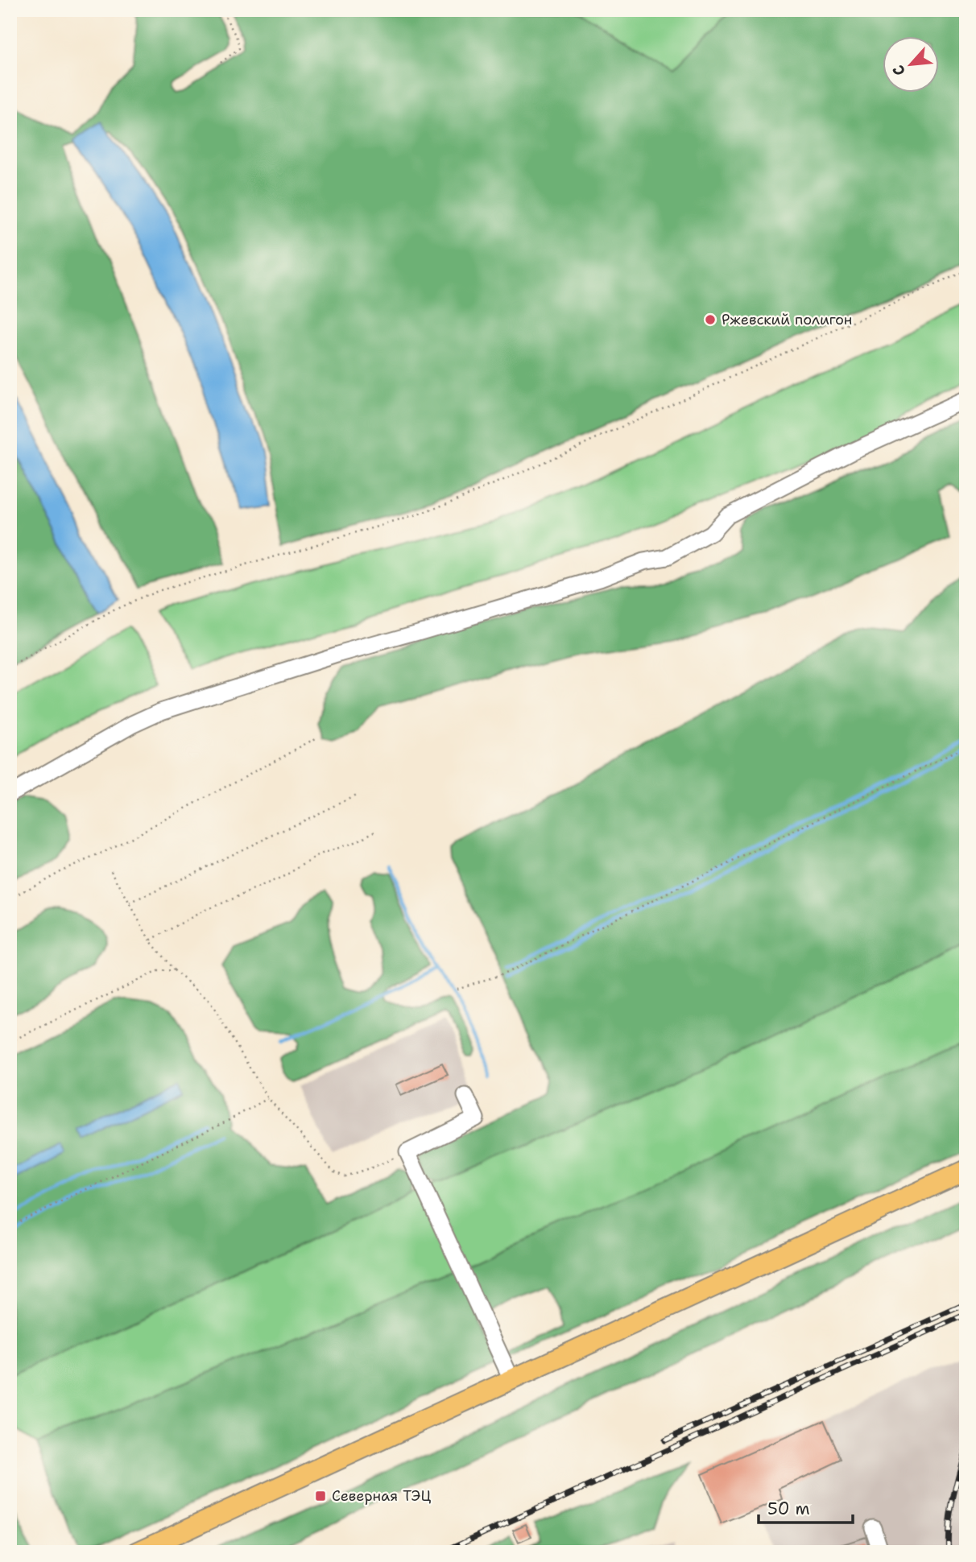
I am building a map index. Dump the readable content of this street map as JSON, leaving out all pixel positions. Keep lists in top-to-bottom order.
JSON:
{
  "places": {
    "other": ["Ржевский полигон"],
    "transit": ["Северная ТЭЦ"]
  },
  "scale_bar": "50 m",
  "north": "bottom left"
}
